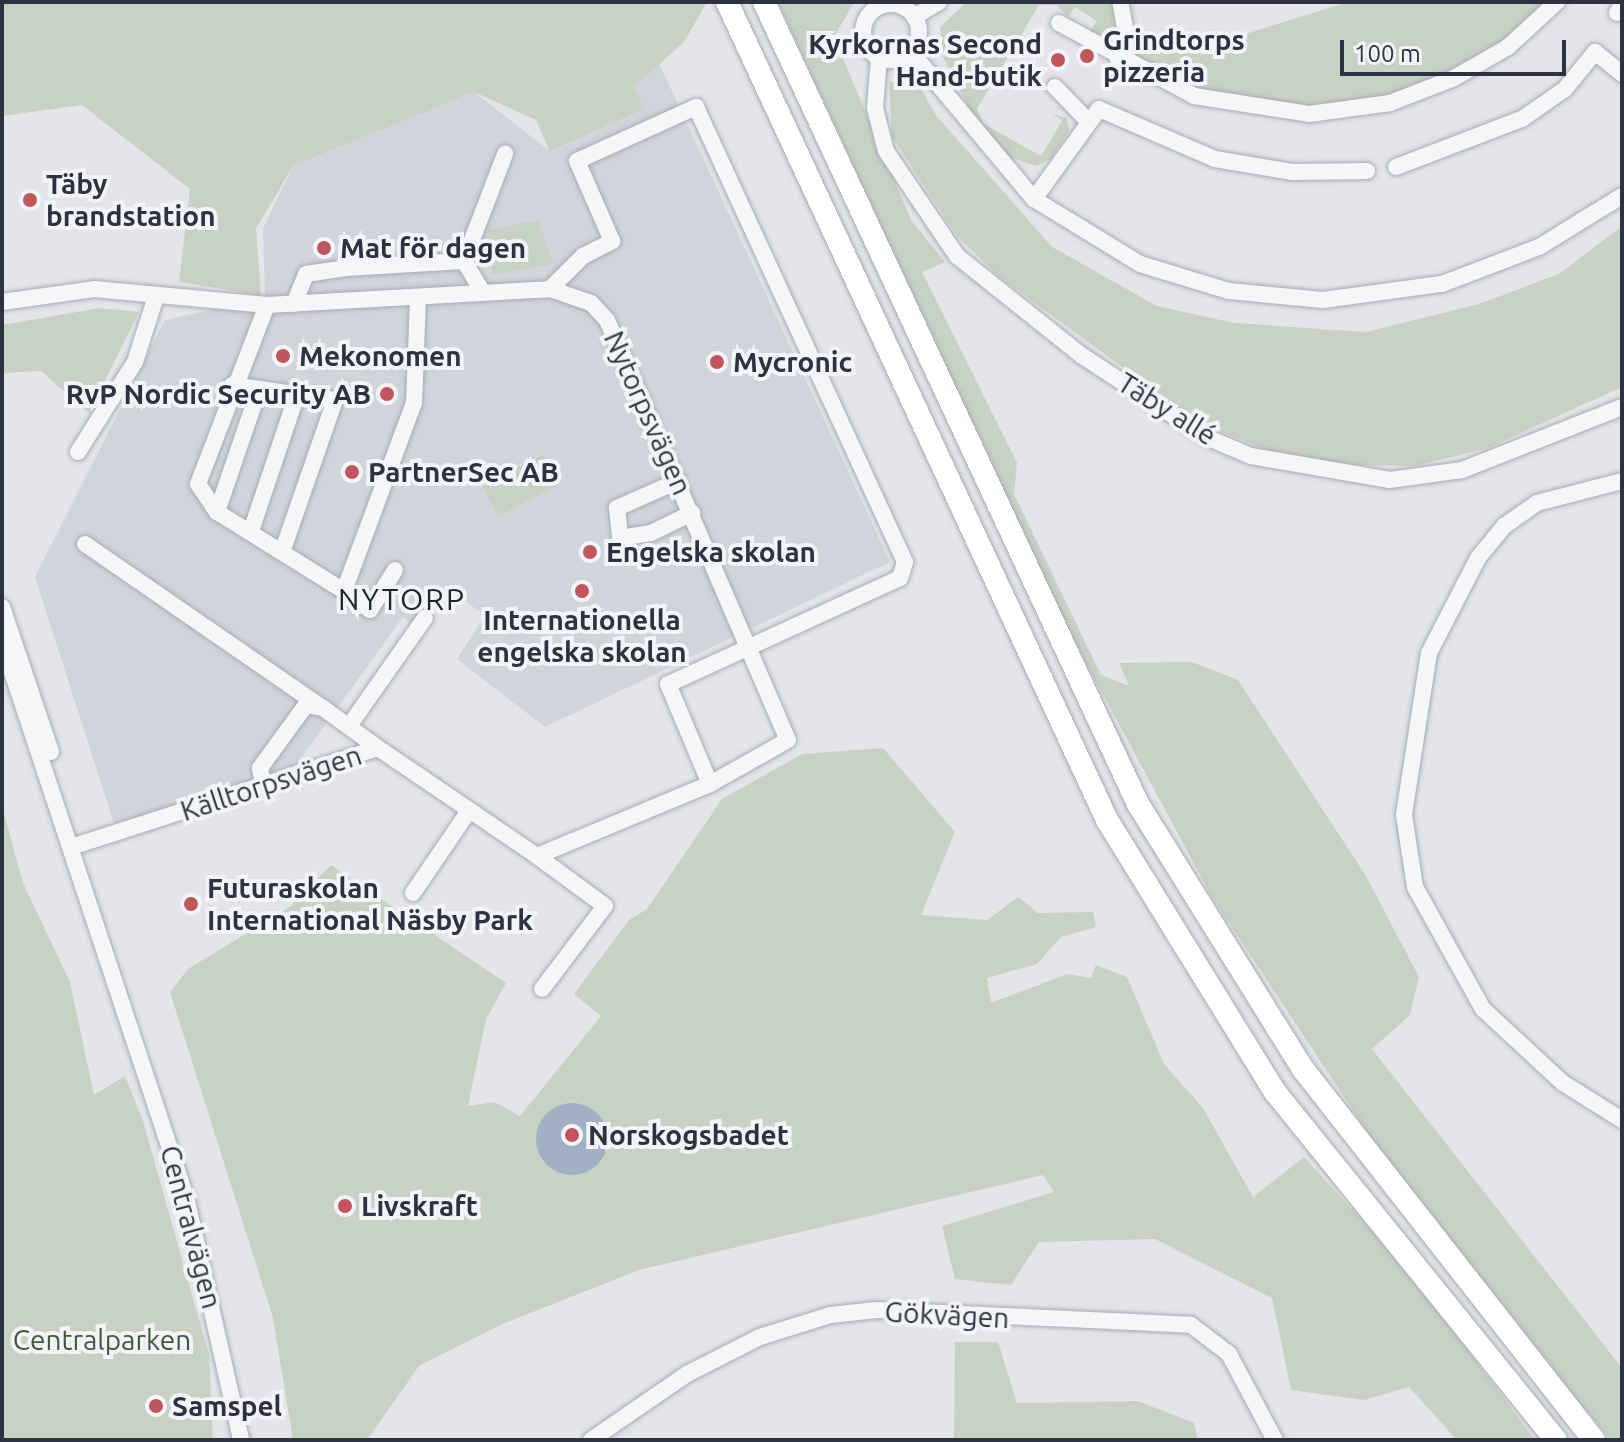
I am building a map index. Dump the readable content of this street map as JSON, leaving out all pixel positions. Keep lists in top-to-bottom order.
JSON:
{
  "streets": {
    "street": [
      "Täby allé",
      "Nytorpsvägen",
      "Källtorpsvägen",
      "Centralvägen",
      "Gökvägen"
    ]
  },
  "crossings": [
    ["Källtorpsvägen", "Centralvägen"]
  ],
  "districts": ["NYTORP"],
  "parks": ["Centralparken"],
  "places": [
    "Grindtorps pizzeria",
    "Kyrkornas Second Hand-butik",
    "Täby brandstation",
    "Mat för dagen",
    "Mekonomen",
    "Mycronic",
    "RvP Nordic Security AB",
    "PartnerSec AB",
    "Engelska skolan",
    "Internationella engelska skolan",
    "Futuraskolan International Näsby Park",
    "Norskogsbadet",
    "Livskraft",
    "Samspel"
  ],
  "scale_bar": "100 m"
}
